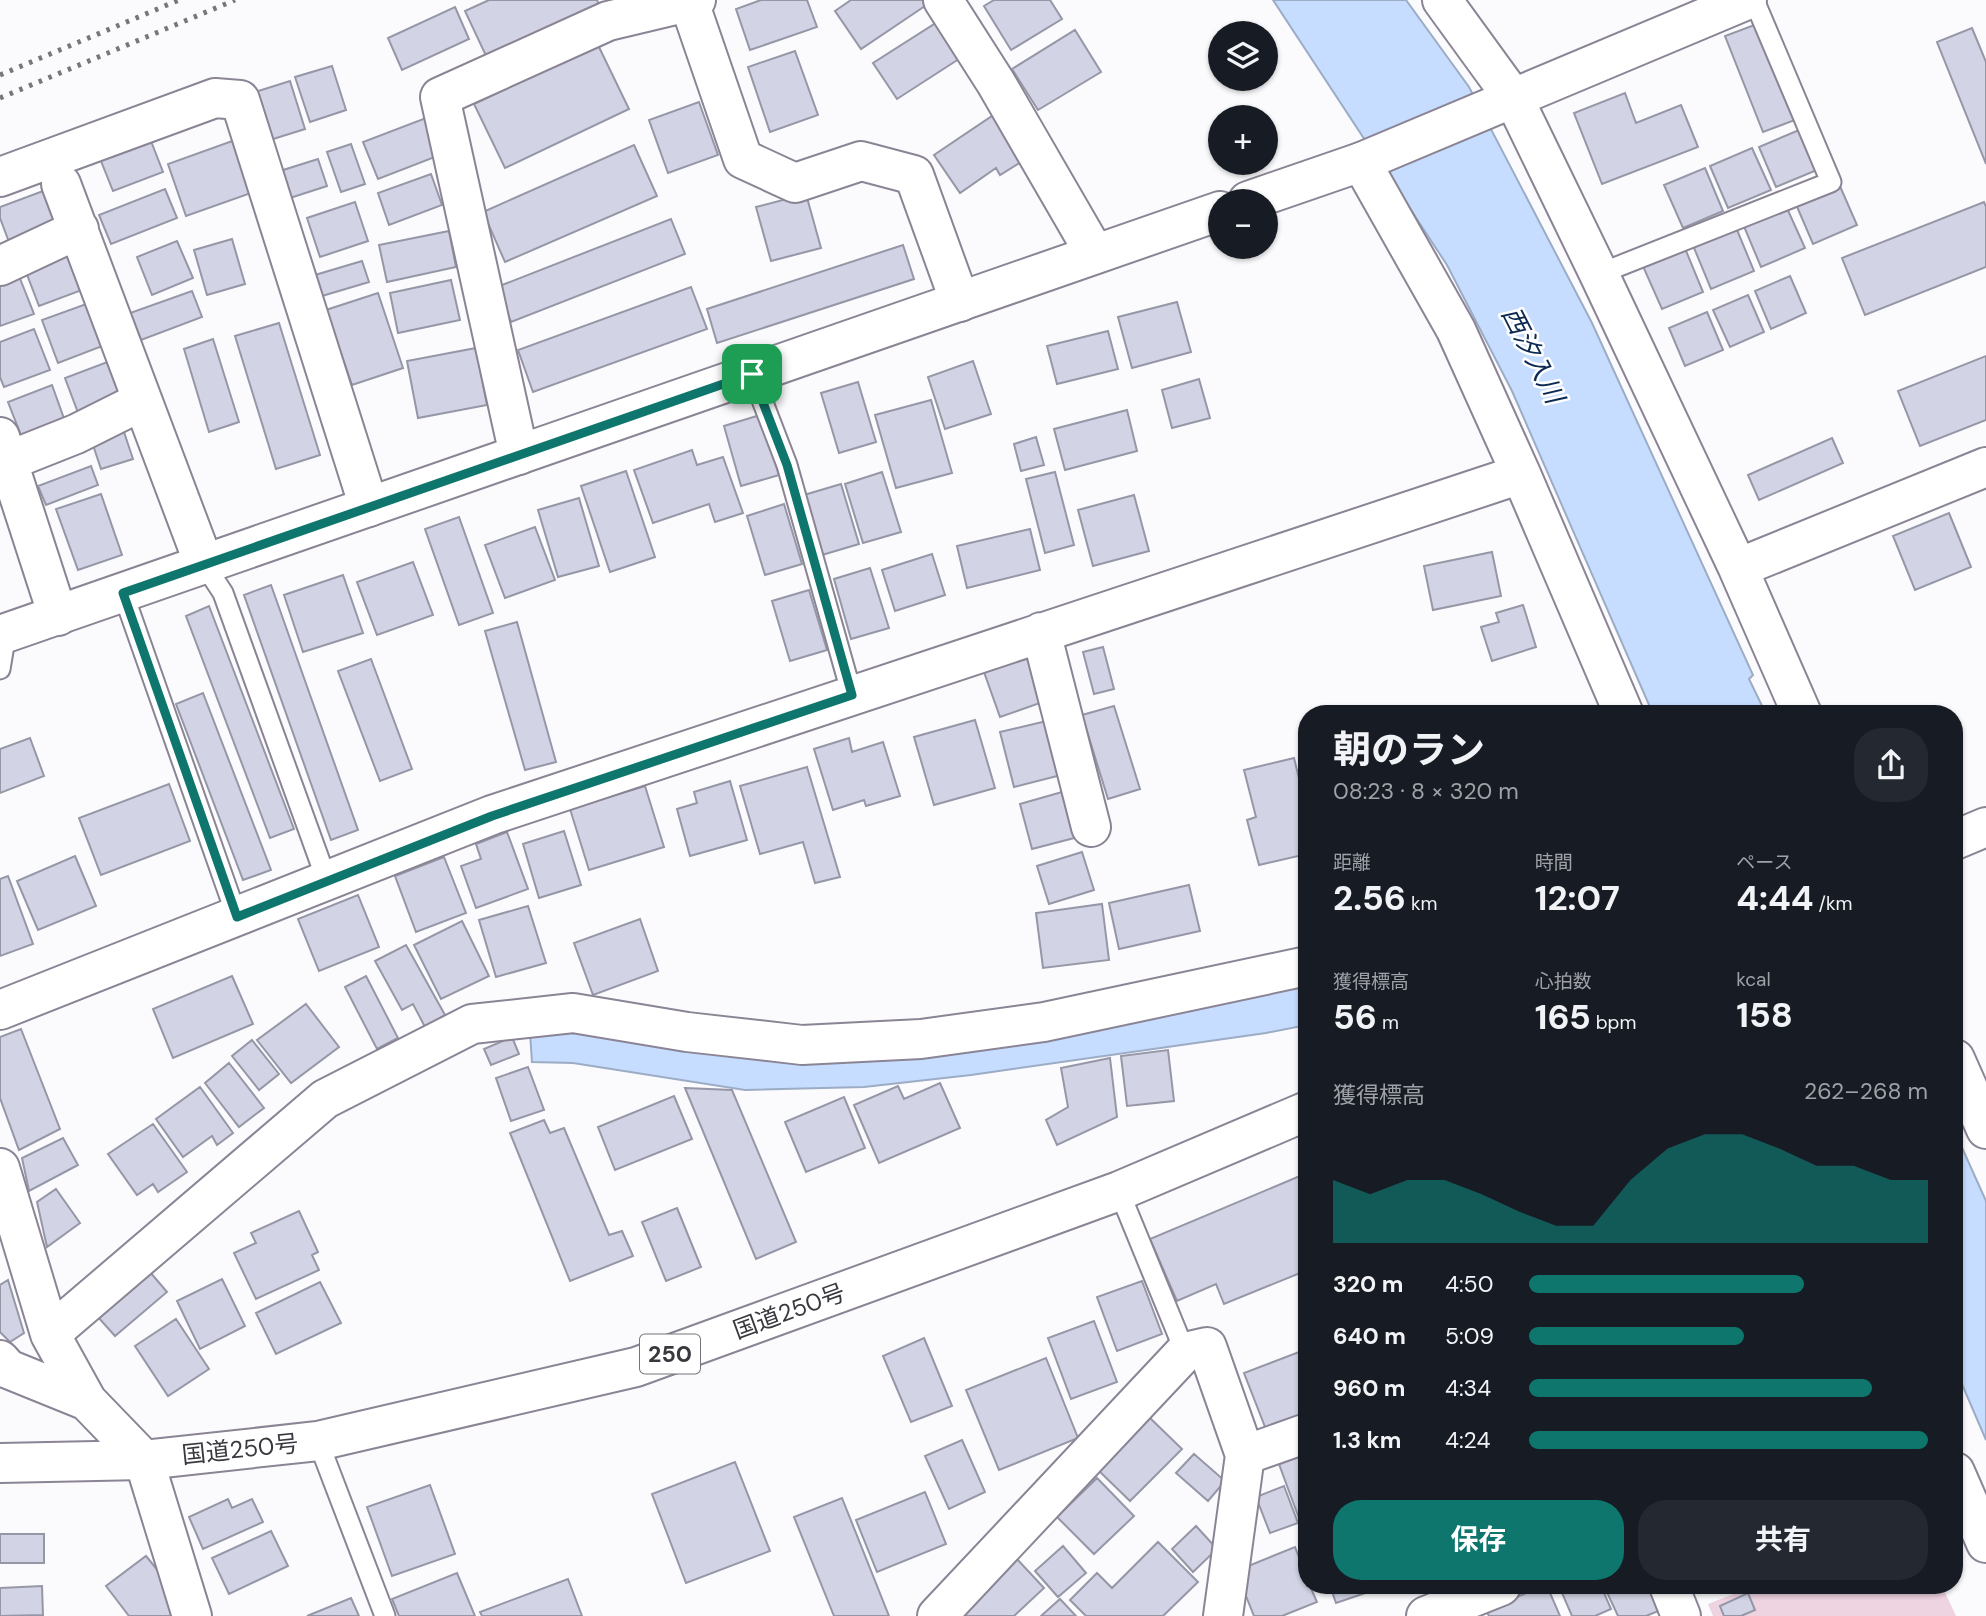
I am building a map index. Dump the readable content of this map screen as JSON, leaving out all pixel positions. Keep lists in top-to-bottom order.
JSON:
{
  "streets": {
    "main road": ["国道250号", "250"]
  },
  "water": ["西汐入川"],
  "page": {
    "map_buttons": ["+", "−"],
    "heading": ["朝のラン", "08:23 · 8 × 320 m"],
    "stats": [
      ["距離", "2.56 km"],
      ["時間", "12:07"],
      ["ペース", "4:44 /km"],
      ["獲得標高", "56 m"],
      ["心拍数", "165 bpm"],
      ["kcal", "158"]
    ],
    "chart": ["獲得標高", "262–268 m"],
    "list": [
      {
        "name": "320 m",
        "note": "4:50"
      },
      {
        "name": "640 m",
        "note": "5:09"
      },
      {
        "name": "960 m",
        "note": "4:34"
      },
      {
        "name": "1.3 km",
        "note": "4:24"
      }
    ],
    "buttons": ["保存", "共有"]
  }
}
